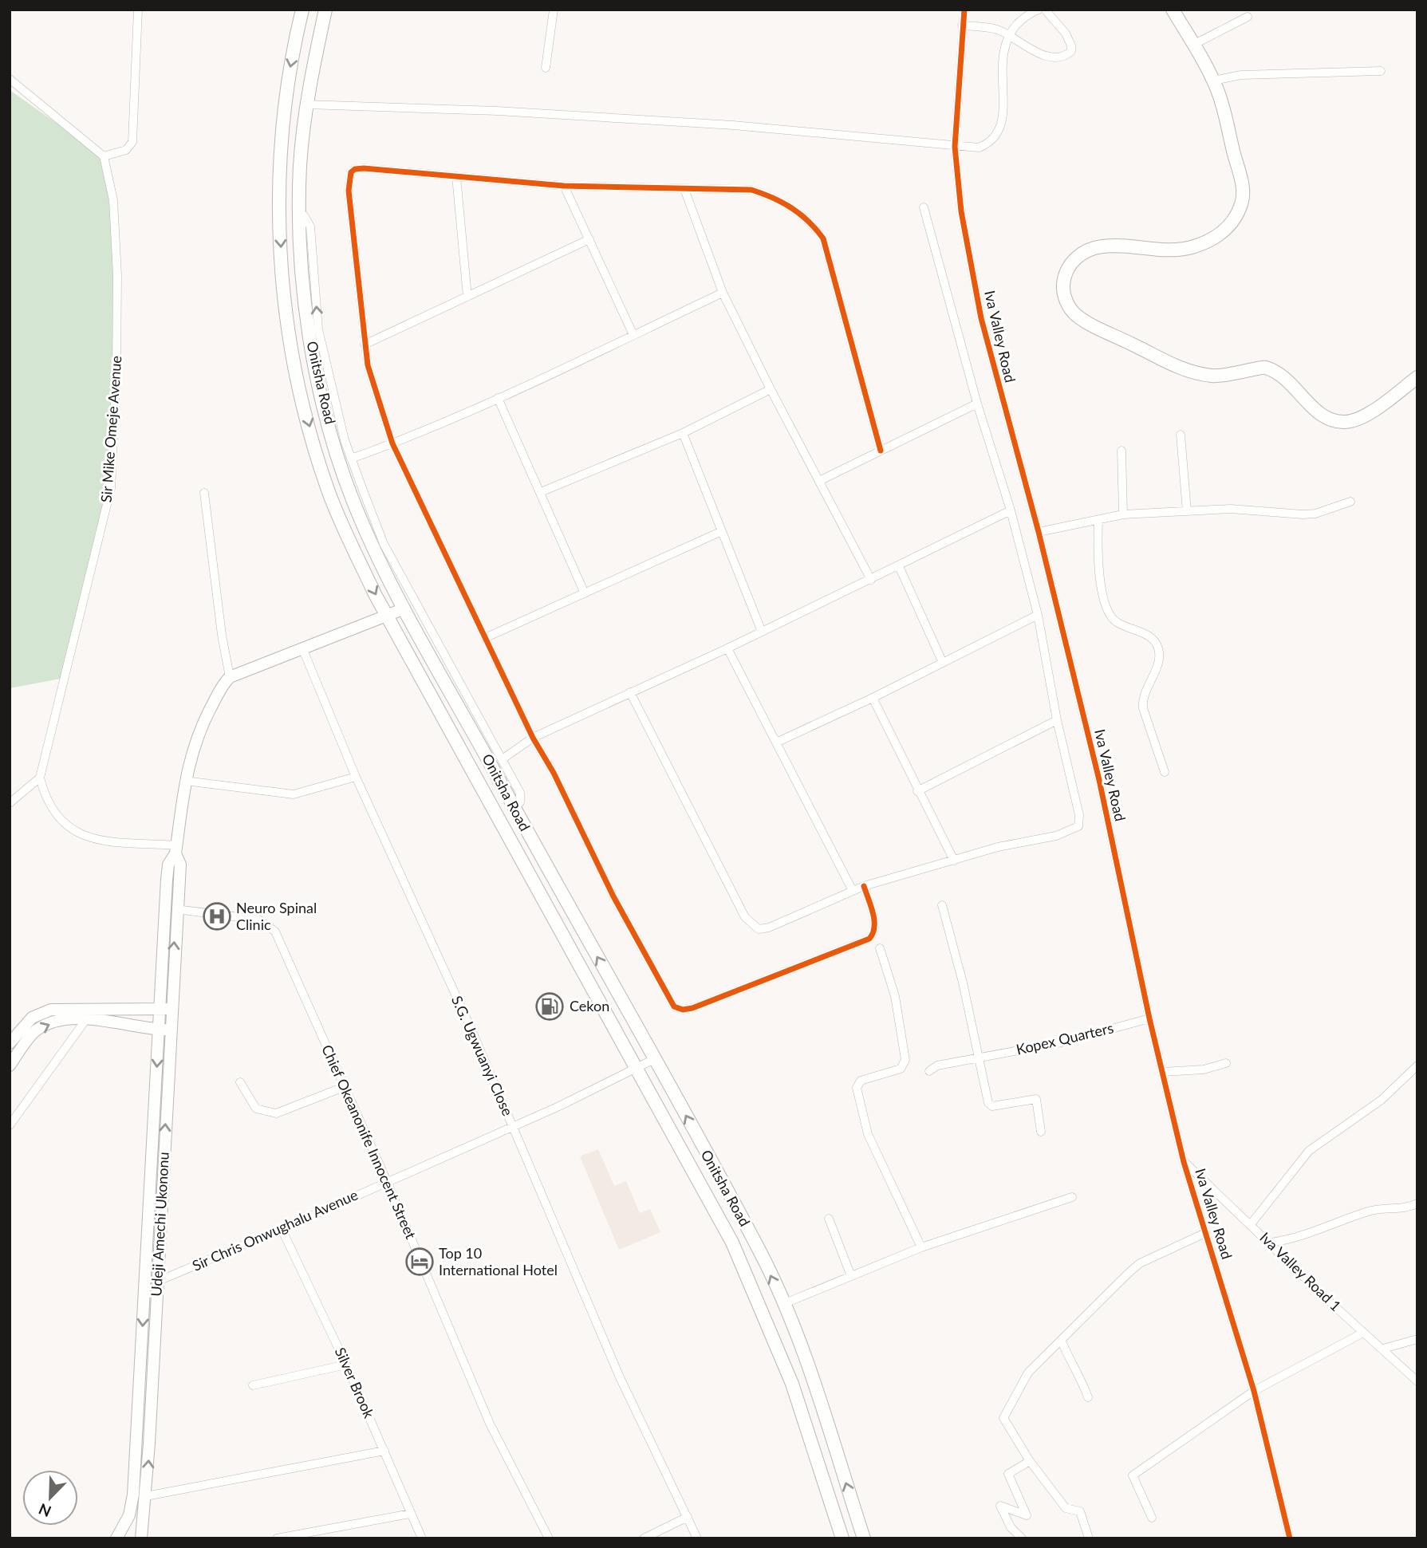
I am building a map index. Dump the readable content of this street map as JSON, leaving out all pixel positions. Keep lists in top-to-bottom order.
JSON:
{
  "streets": {
    "main road": ["Onitsha Road", "Udeji Amechi Ukononu"],
    "street": [
      "Iva Valley Road",
      "Sir Mike Omeje Avenue",
      "Kopex Quarters",
      "S.G. Ugwuanyi Close",
      "Chief Okeanonife Innocent Street",
      "Sir Chris Onwughalu Avenue",
      "Iva Valley Road 1",
      "Silver Brook"
    ]
  },
  "crossings": [
    ["Iva Valley Road", "Kopex Quarters"],
    ["Iva Valley Road", "Iva Valley Road 1"],
    ["Onitsha Road", "Sir Chris Onwughalu Avenue"],
    ["S.G. Ugwuanyi Close", "Sir Chris Onwughalu Avenue"],
    ["Chief Okeanonife Innocent Street", "Udeji Amechi Ukononu"],
    ["Chief Okeanonife Innocent Street", "Sir Chris Onwughalu Avenue"],
    ["Udeji Amechi Ukononu", "Sir Chris Onwughalu Avenue"],
    ["Sir Chris Onwughalu Avenue", "Silver Brook"]
  ],
  "places": {
    "hospital": ["Neuro Spinal Clinic"],
    "fuel station": ["Cekon"],
    "hotel": ["Top 10 International Hotel"]
  },
  "north": "bottom left"
}
